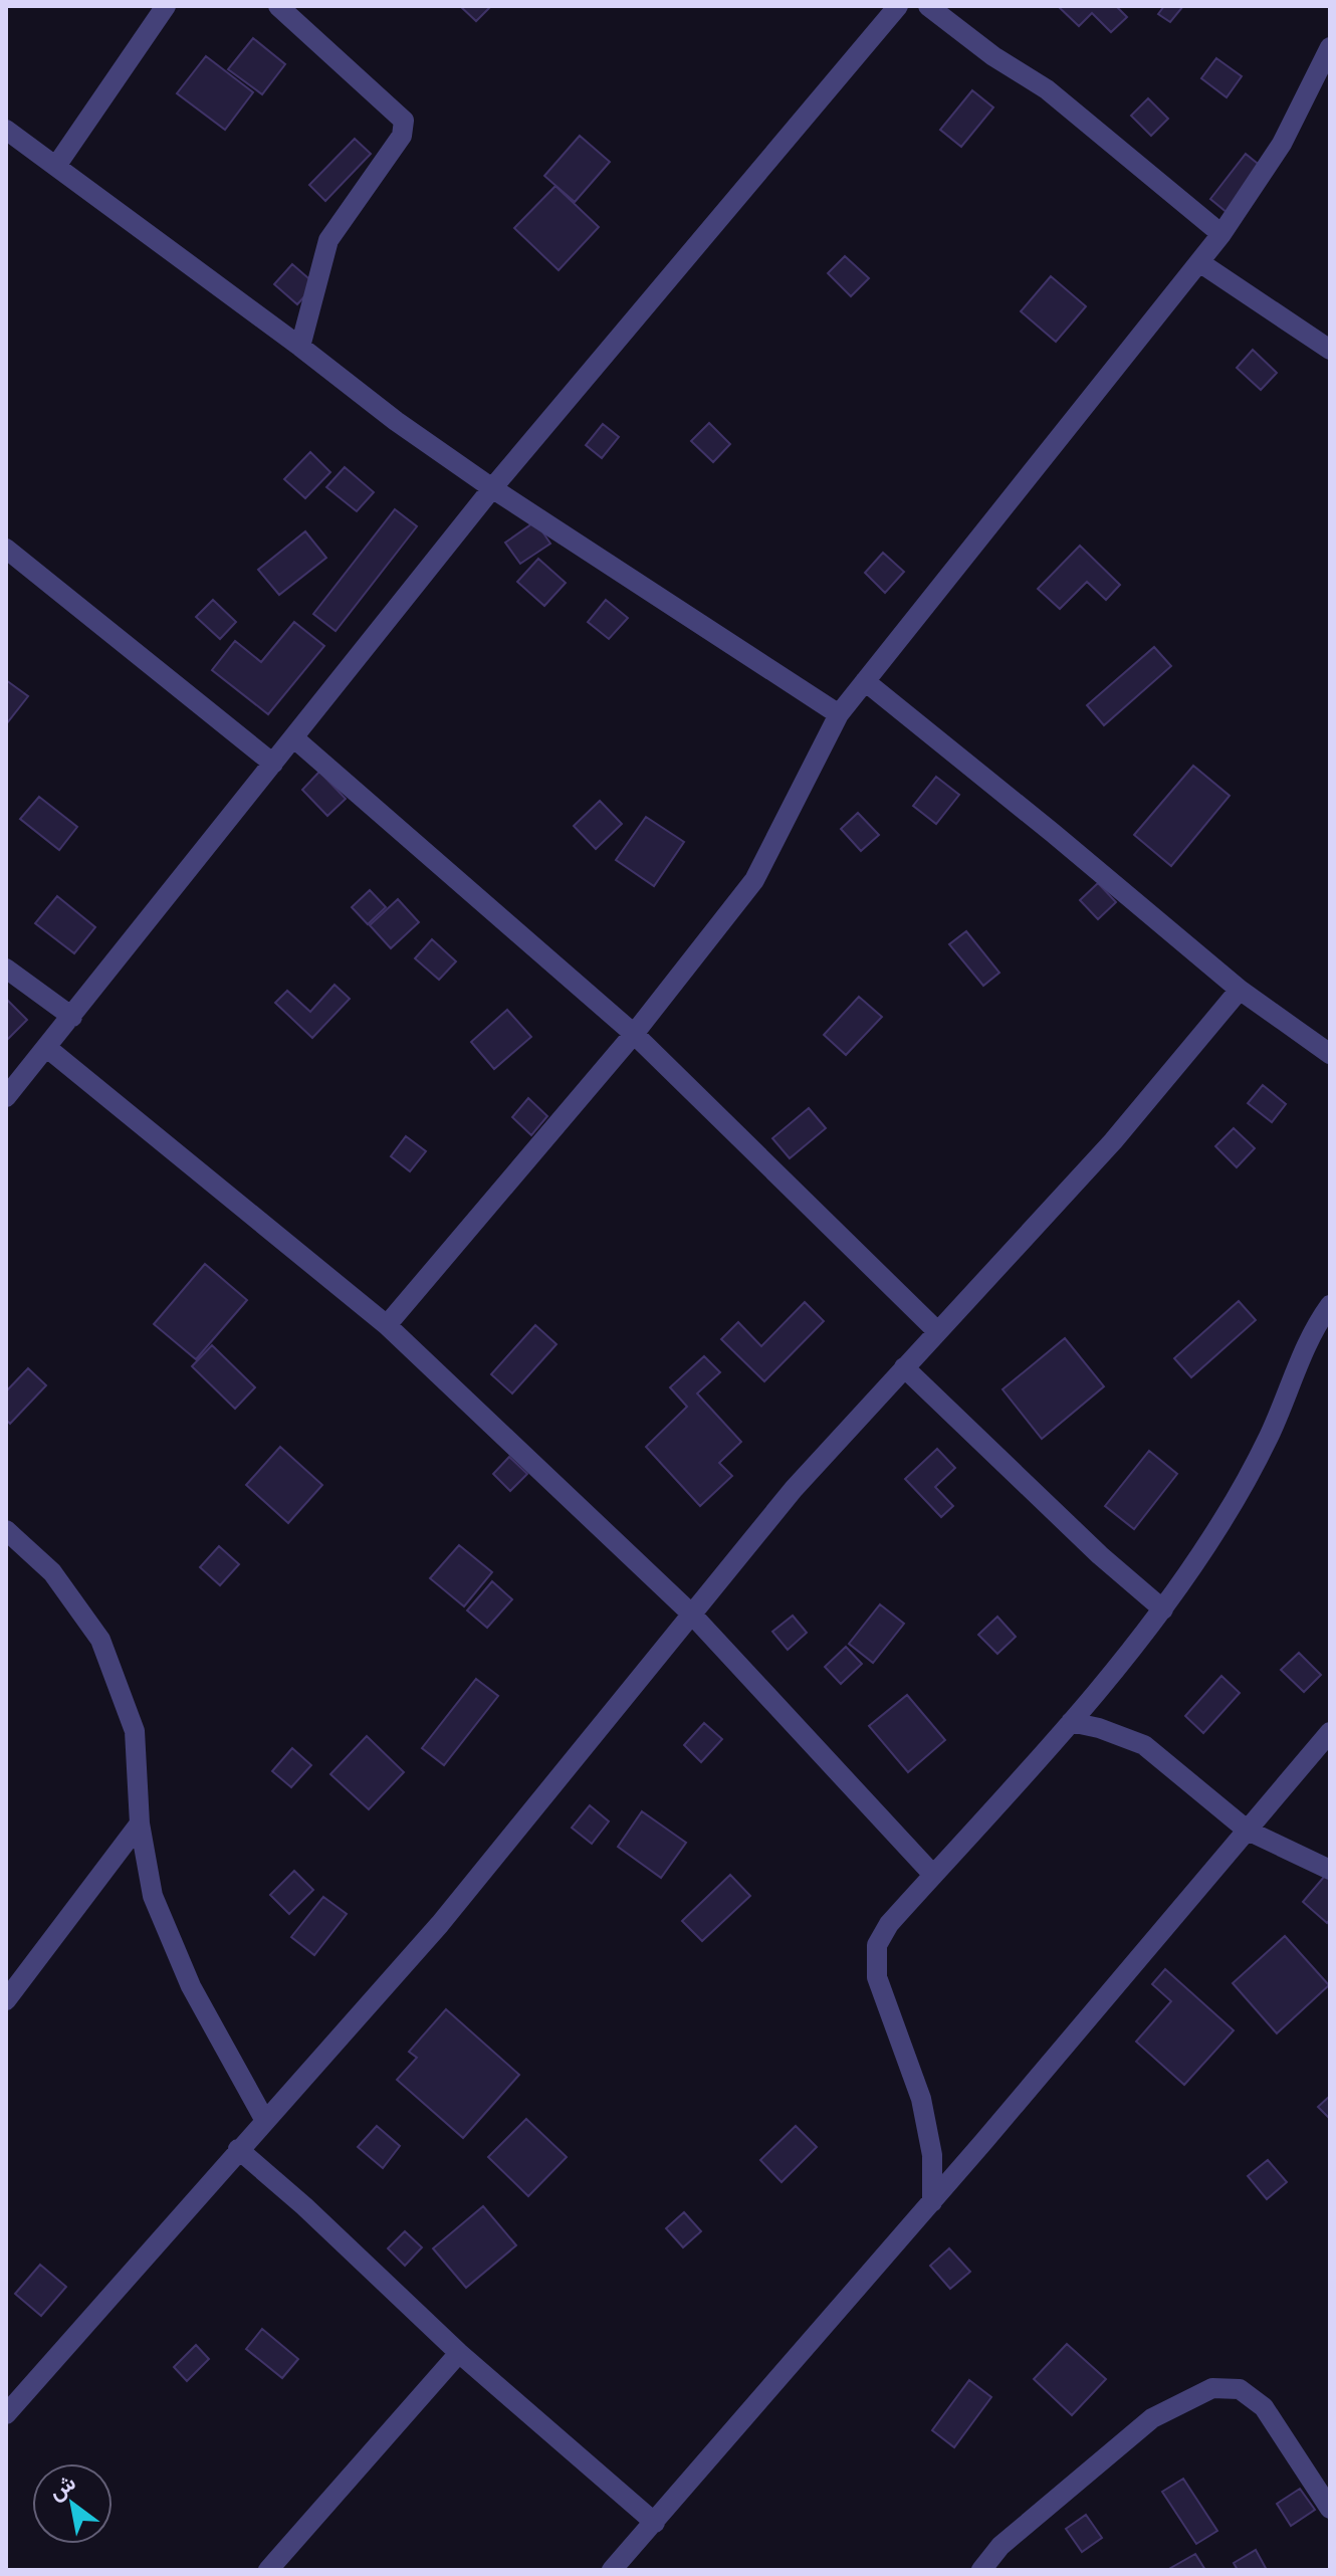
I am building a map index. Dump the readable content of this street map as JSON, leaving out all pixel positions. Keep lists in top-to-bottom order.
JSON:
{
  "north": "top left"
}
